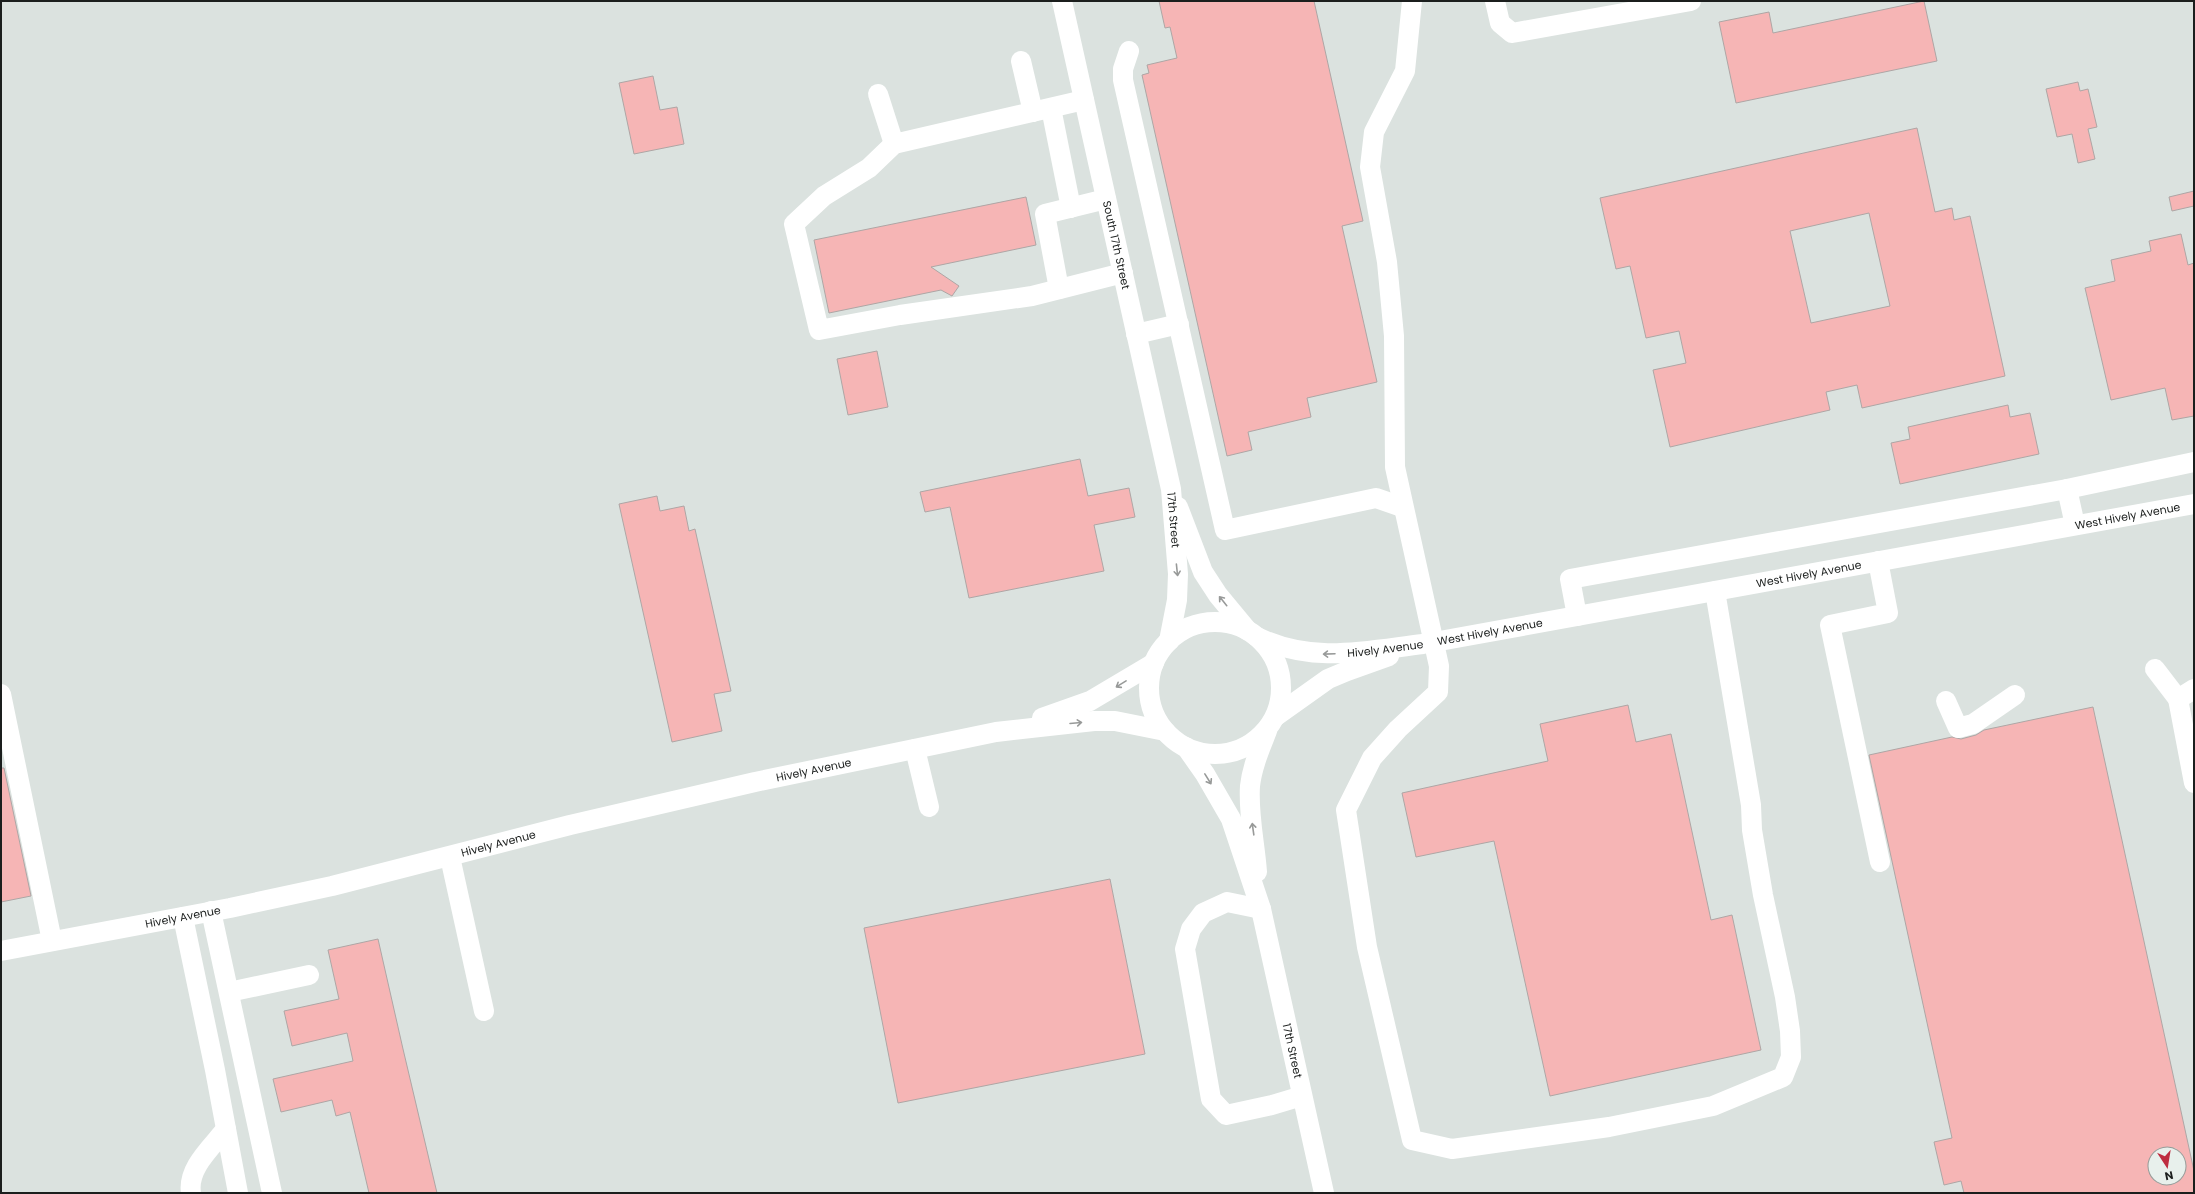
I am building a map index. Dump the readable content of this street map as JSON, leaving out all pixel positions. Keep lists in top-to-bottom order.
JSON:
{
  "streets": {
    "street": [
      "South 17th Street",
      "West Hively Avenue",
      "17th Street",
      "Hively Avenue"
    ]
  },
  "crossings": [
    ["South 17th Street", "17th Street"],
    ["West Hively Avenue", "Hively Avenue"],
    ["17th Street", "Hively Avenue"]
  ],
  "north": "bottom"
}
